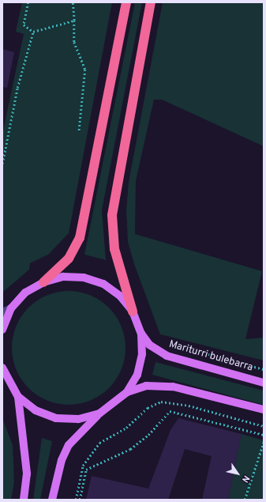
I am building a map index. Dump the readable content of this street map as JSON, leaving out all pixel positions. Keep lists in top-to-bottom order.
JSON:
{
  "streets": {
    "main road": ["Mariturri bulebarra"]
  },
  "north": "bottom right"
}
